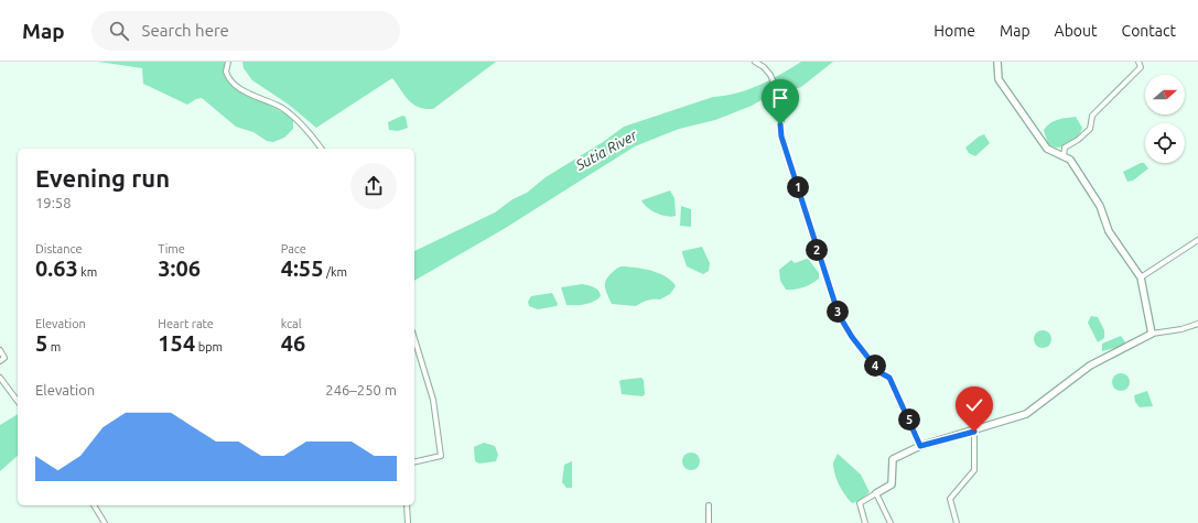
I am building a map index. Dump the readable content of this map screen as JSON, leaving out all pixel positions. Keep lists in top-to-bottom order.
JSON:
{
  "water": ["Sutia River"],
  "north": "right",
  "page": {
    "header": "Map",
    "search": "Search here",
    "nav": [
      "Home",
      "Map",
      "About",
      "Contact"
    ],
    "heading": ["Evening run", "19:58"],
    "pins": [
      "1",
      "2",
      "3",
      "4",
      "5"
    ],
    "stats": [
      ["Distance", "0.63 km"],
      ["Time", "3:06"],
      ["Pace", "4:55 /km"],
      ["Elevation", "5 m"],
      ["Heart rate", "154 bpm"],
      ["kcal", "46"]
    ],
    "chart": ["Elevation", "246–250 m"]
  }
}
